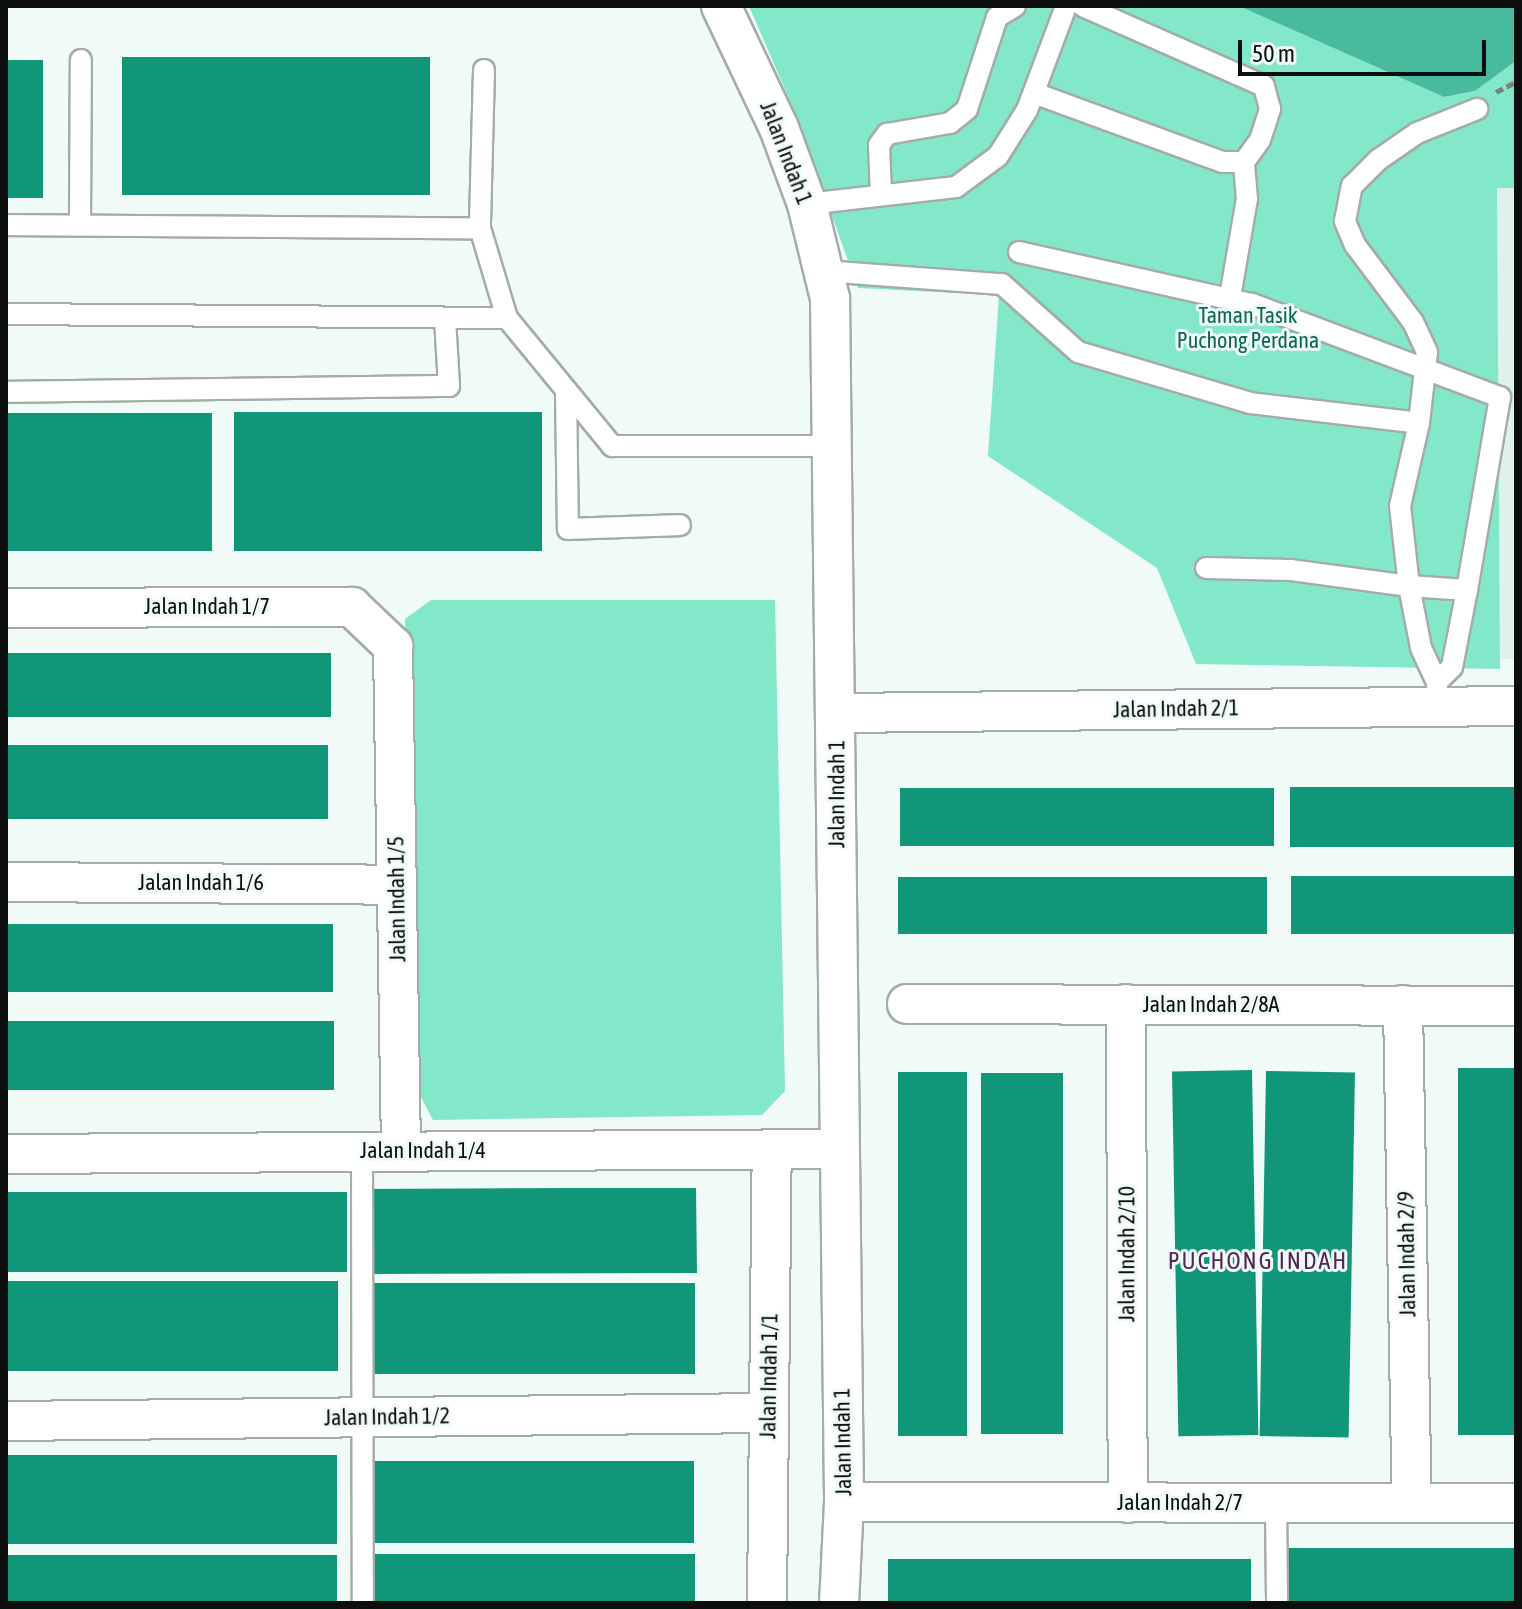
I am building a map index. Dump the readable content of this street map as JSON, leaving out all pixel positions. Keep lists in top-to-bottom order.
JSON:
{
  "streets": {
    "street": [
      "Jalan Indah 1",
      "Jalan Indah 1/7",
      "Jalan Indah 2/1",
      "Jalan Indah 1/6",
      "Jalan Indah 1/5",
      "Jalan Indah 2/8A",
      "Jalan Indah 1/4",
      "Jalan Indah 2/10",
      "Jalan Indah 2/9",
      "Jalan Indah 1/1",
      "Jalan Indah 1/2",
      "Jalan Indah 2/7"
    ]
  },
  "crossings": [
    ["Jalan Indah 1", "Jalan Indah 2/1"],
    ["Jalan Indah 1", "Jalan Indah 1/4"],
    ["Jalan Indah 1", "Jalan Indah 2/7"],
    ["Jalan Indah 1/7", "Jalan Indah 1/5"],
    ["Jalan Indah 1/6", "Jalan Indah 1/5"],
    ["Jalan Indah 1/5", "Jalan Indah 1/4"],
    ["Jalan Indah 2/8A", "Jalan Indah 2/10"],
    ["Jalan Indah 2/8A", "Jalan Indah 2/9"],
    ["Jalan Indah 1/4", "Jalan Indah 1/1"],
    ["Jalan Indah 2/10", "Jalan Indah 2/7"],
    ["Jalan Indah 2/9", "Jalan Indah 2/7"],
    ["Jalan Indah 1/1", "Jalan Indah 1/2"]
  ],
  "districts": ["PUCHONG INDAH"],
  "parks": ["Taman Tasik Puchong Perdana"],
  "scale_bar": "50 m"
}
